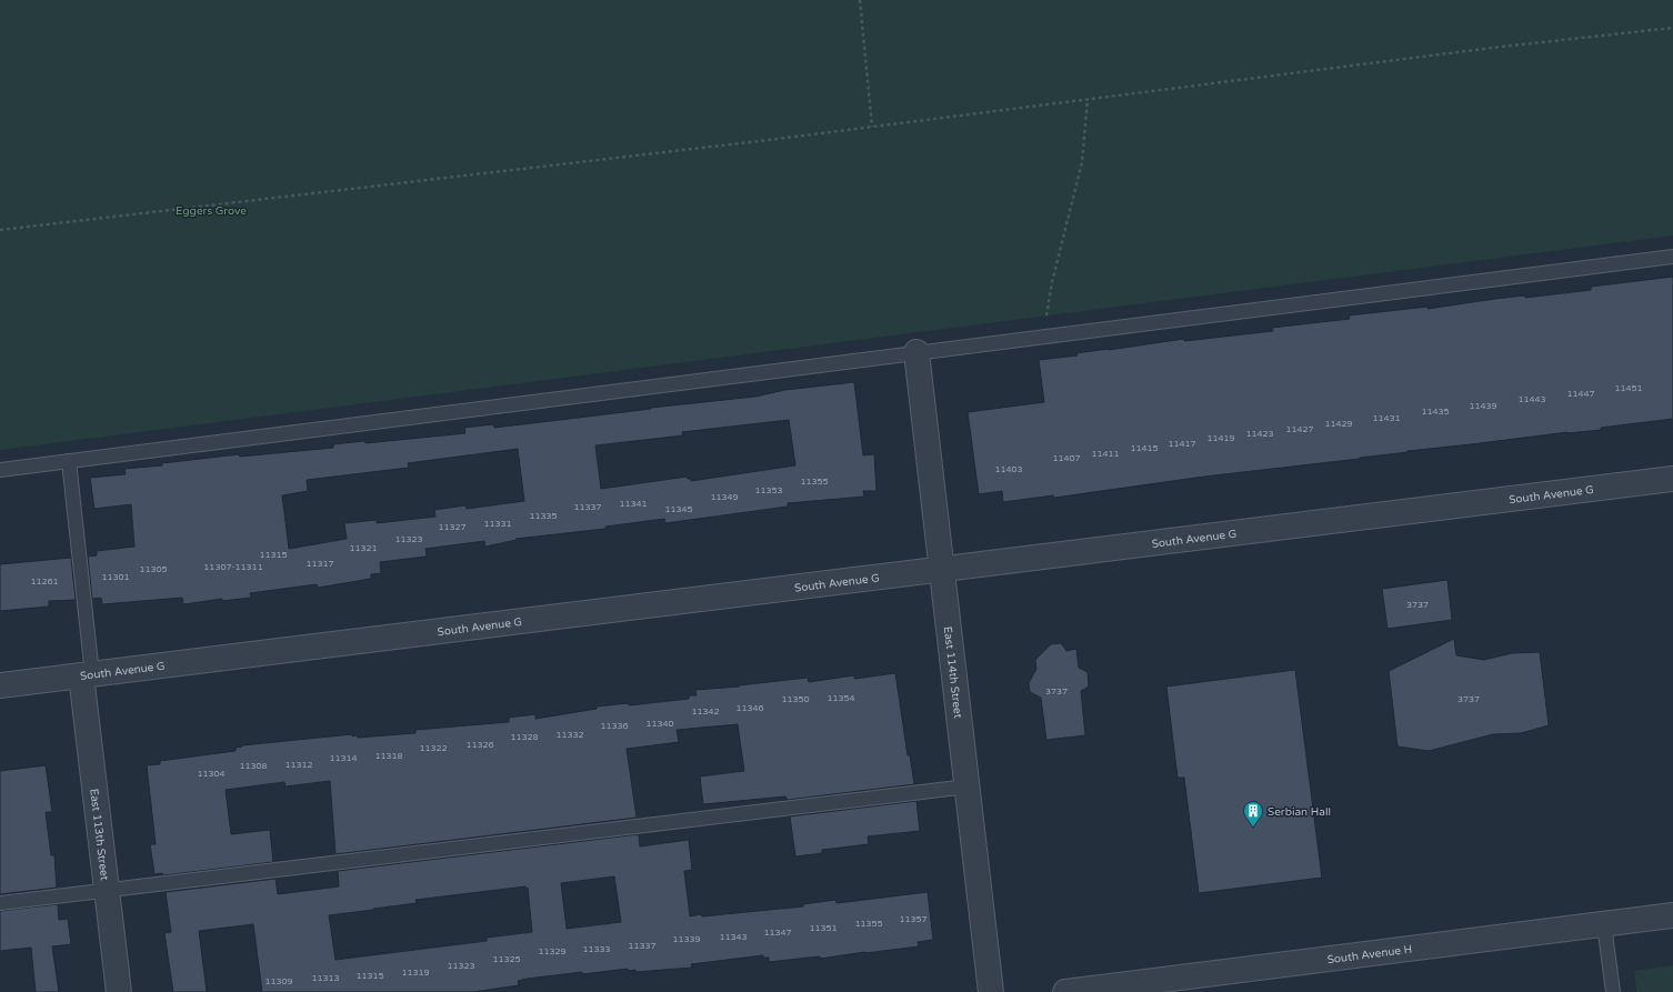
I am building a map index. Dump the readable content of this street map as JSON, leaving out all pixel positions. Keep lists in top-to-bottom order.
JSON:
{
  "streets": {
    "street": [
      "South Avenue G",
      "East 114th Street",
      "East 113th Street",
      "South Avenue H"
    ]
  },
  "crossings": [
    ["South Avenue G", "East 114th Street"],
    ["South Avenue G", "East 113th Street"]
  ],
  "parks": ["Eggers Grove"],
  "places": {
    "building": ["Serbian Hall"]
  },
  "house_numbers": [
    "11451",
    "11447",
    "11443",
    "11439",
    "11435",
    "11431",
    "11429",
    "11427",
    "11423",
    "11419",
    "11417",
    "11415",
    "11411",
    "11407",
    "11403",
    "11355",
    "11353",
    "11349",
    "11341",
    "11337",
    "11345",
    "11335",
    "11331",
    "11327",
    "11323",
    "11321",
    "11315",
    "11317",
    "11307-11311",
    "11305",
    "11301",
    "11261",
    "3737",
    "3737",
    "11354",
    "11350",
    "3737",
    "11346",
    "11342",
    "11340",
    "11336",
    "11332",
    "11328",
    "11326",
    "11322",
    "11318",
    "11314",
    "11312",
    "11308",
    "11304",
    "11357",
    "11355",
    "11351",
    "11347",
    "11343",
    "11339",
    "11337",
    "11333",
    "11329",
    "11325",
    "11323",
    "11319",
    "11315",
    "11313",
    "11309"
  ]
}
